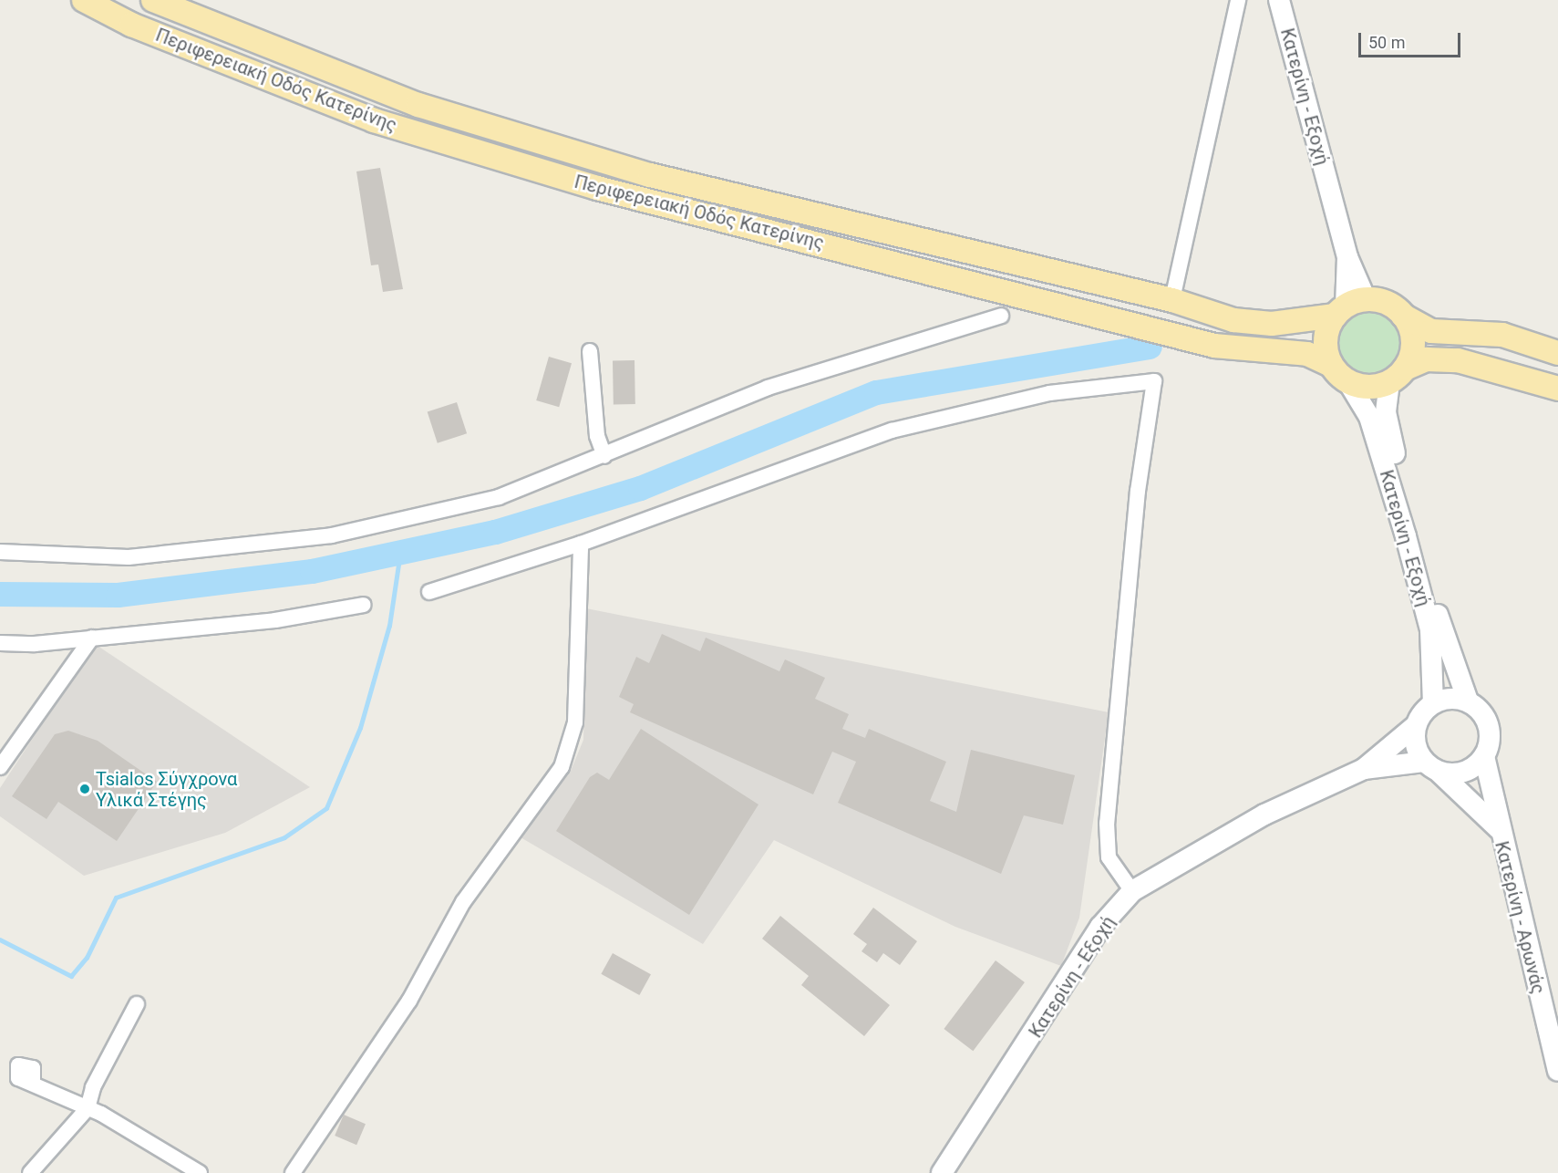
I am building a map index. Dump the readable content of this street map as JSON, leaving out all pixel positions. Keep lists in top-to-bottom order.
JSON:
{
  "streets": {
    "main road": ["Περιφερειακή Οδός Κατερίνης", "Κατερίνη - Εξοχή", "Κατερίνη - Αρωνάς"]
  },
  "crossings": [
    ["Περιφερειακή Οδός Κατερίνης", "Κατερίνη - Εξοχή"],
    ["Κατερίνη - Εξοχή", "Κατερίνη - Αρωνάς"]
  ],
  "places": ["Tsialos Σύγχρονα Υλικά Στέγης"],
  "scale_bar": "50 m"
}
